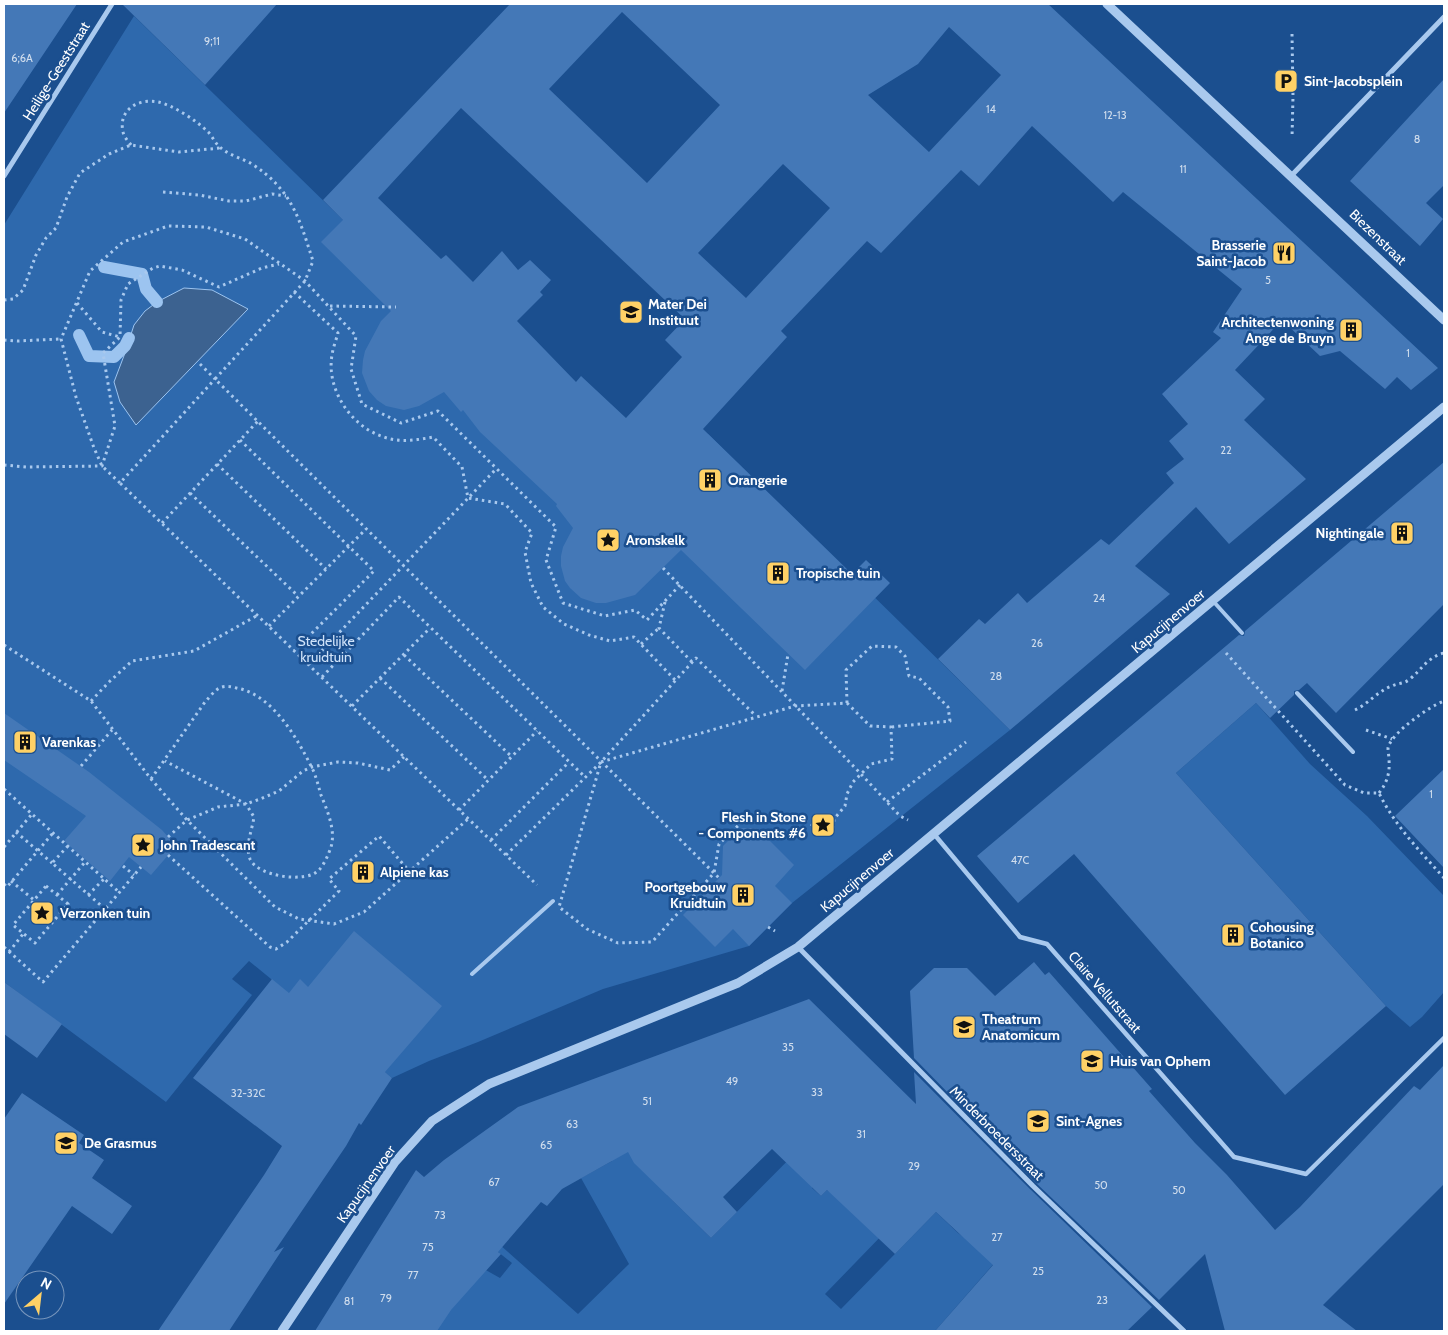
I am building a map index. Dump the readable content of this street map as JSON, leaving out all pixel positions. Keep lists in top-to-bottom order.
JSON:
{
  "streets": {
    "street": [
      "Heilige-Geeststraat",
      "Biezenstraat",
      "Kapucijnenvoer",
      "Claire Vellutstraat",
      "Minderbroedersstraat"
    ]
  },
  "crossings": [
    ["Kapucijnenvoer", "Claire Vellutstraat"],
    ["Kapucijnenvoer", "Minderbroedersstraat"]
  ],
  "parks": ["Stedelijke kruidtuin"],
  "places": {
    "parking": ["Sint-Jacobsplein"],
    "restaurant": ["Brasserie Saint-Jacob"],
    "school or university": [
      "Mater Dei Instituut",
      "Theatrum Anatomicum",
      "Huis van Ophem",
      "Sint-Agnes",
      "De Grasmus"
    ],
    "building": [
      "Architectenwoning Ange de Bruyn",
      "Orangerie",
      "Nightingale",
      "Tropische tuin",
      "Varenkas",
      "Alpiene kas",
      "Poortgebouw Kruidtuin",
      "Cohousing Botanico"
    ],
    "place": [
      "Aronskelk",
      "Flesh in Stone - Components #6",
      "John Tradescant",
      "Verzonken tuin"
    ]
  },
  "house_numbers": [
    "9;11",
    "6;6A",
    "14",
    "12-13",
    "8",
    "11",
    "5",
    "1",
    "22",
    "24",
    "26",
    "28",
    "1",
    "47C",
    "35",
    "49",
    "33",
    "32-32C",
    "51",
    "63",
    "31",
    "65",
    "29",
    "67",
    "50",
    "50",
    "73",
    "27",
    "75",
    "25",
    "77",
    "79",
    "23",
    "81"
  ],
  "north": "top right"
}
